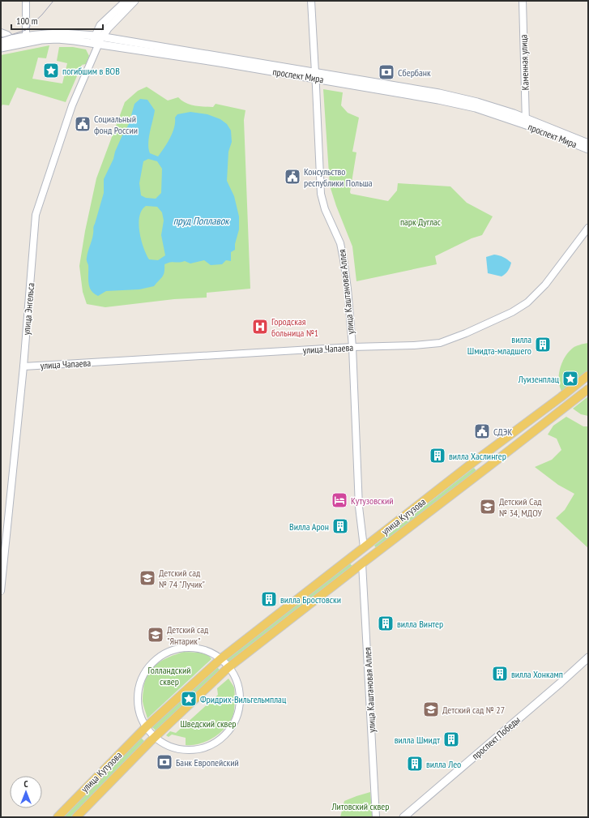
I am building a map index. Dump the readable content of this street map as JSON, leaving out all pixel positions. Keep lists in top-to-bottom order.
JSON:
{
  "streets": {
    "main road": ["проспект Мира", "улица Кутузова", "проспект Победы"],
    "street": [
      "Каменная улица",
      "улица Каштановая Аллея",
      "улица Энгельса",
      "улица Чапаева"
    ]
  },
  "crossings": [
    ["Каменная улица", "проспект Мира"],
    ["проспект Мира", "улица Каштановая Аллея"],
    ["проспект Мира", "улица Энгельса"],
    ["улица Каштановая Аллея", "улица Чапаева"],
    ["улица Каштановая Аллея", "улица Кутузова"],
    ["улица Энгельса", "улица Чапаева"]
  ],
  "water": ["пруд Поплавок"],
  "parks": [
    "парк Дуглас",
    "Голландский сквер",
    "Шведский сквер",
    "Литовский сквер"
  ],
  "places": {
    "place": ["погибшим в ВОВ", "Луизенплац", "Фридрих-Вильгельмплац"],
    "bank": ["Сбербанк", "Банк Европейский"],
    "public building": ["Социальный фонд России", "Консульство республики Польша", "СДЭК"],
    "hospital": ["Городская больница №1"],
    "building": [
      "вилла Шмидта-младшего",
      "вилла Хаслингер",
      "Вилла Арон",
      "вилла Бростовски",
      "вилла Винтер",
      "вилла Хонкамп",
      "вилла Шмидт",
      "вилла Лео"
    ],
    "hotel": ["Кутузовский"],
    "school or university": [
      "Детский Сад № 34, МДОУ",
      "Детский сад № 74 \"Лучик\"",
      "Детский сад \"Янтарик\"",
      "Детский сад № 27"
    ]
  },
  "scale_bar": "100 m",
  "north": "top"
}
